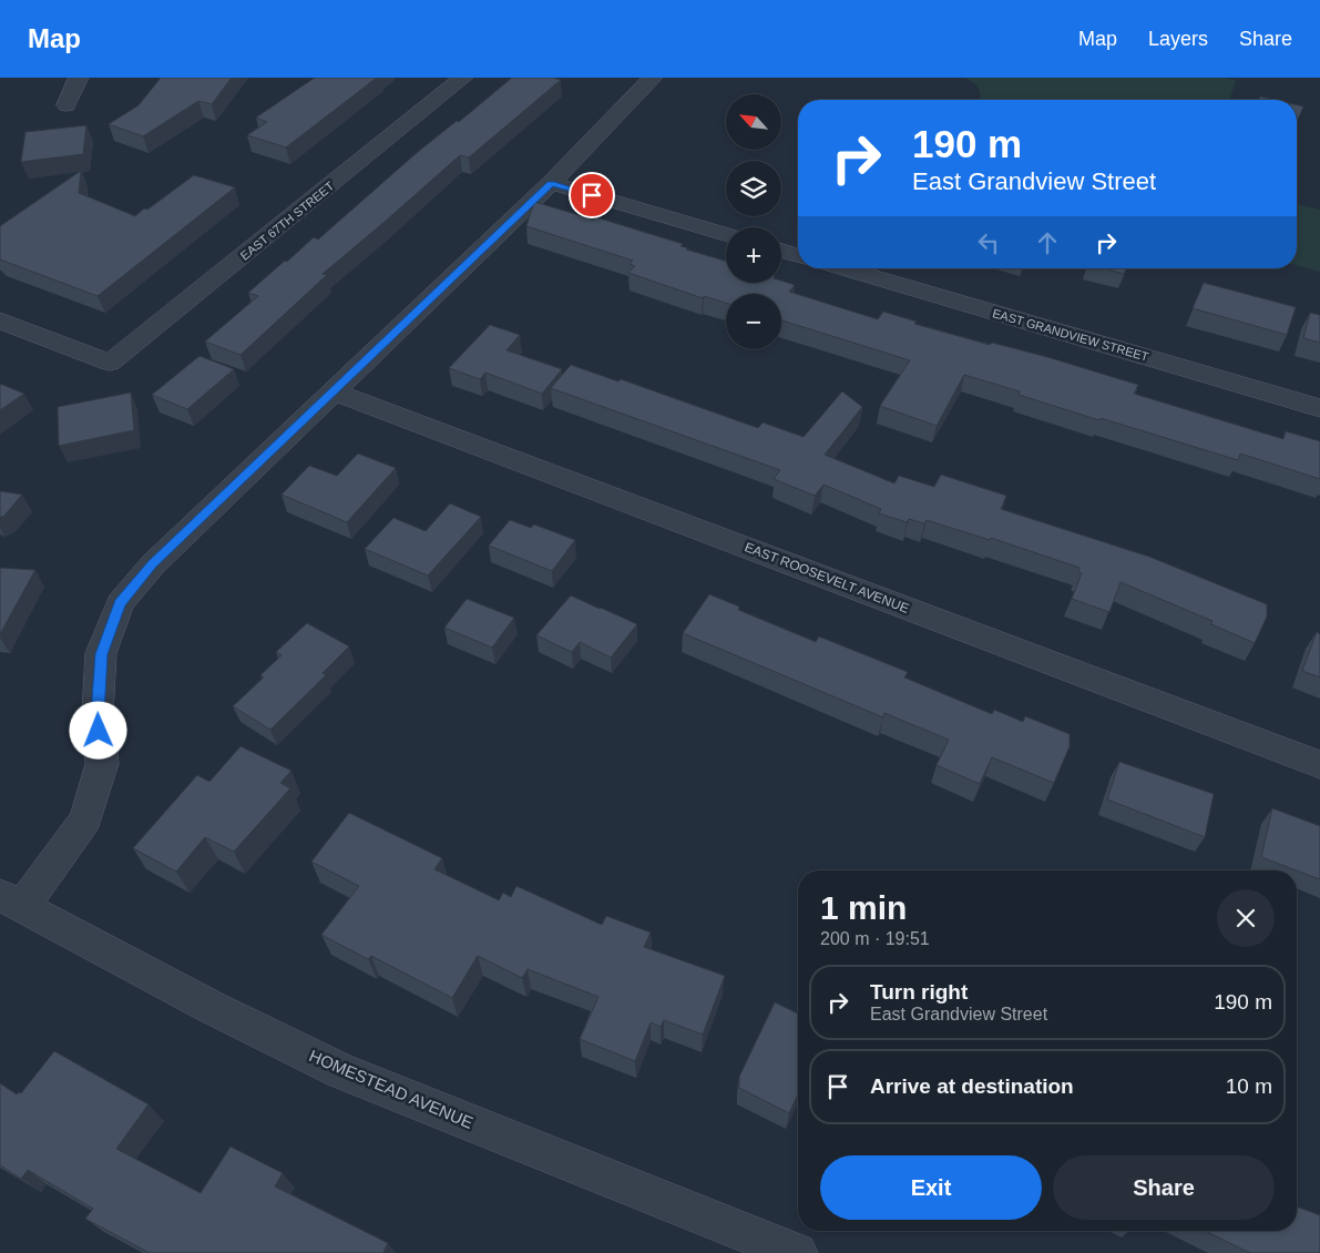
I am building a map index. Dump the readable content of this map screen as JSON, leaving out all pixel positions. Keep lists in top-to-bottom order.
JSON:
{
  "streets": {
    "street": [
      "EAST 67TH STREET",
      "EAST GRANDVIEW STREET",
      "EAST ROOSEVELT AVENUE",
      "HOMESTEAD AVENUE"
    ]
  },
  "north": "top left",
  "page": {
    "header": "Map",
    "nav": ["Map", "Layers", "Share"],
    "map_buttons": ["+", "−"],
    "turn": ["190 m", "East Grandview Street"],
    "heading": ["1 min", "200 m · 19:51"],
    "list": [
      {
        "name": "Turn right",
        "note": "East Grandview Street",
        "value": "190 m"
      },
      {
        "name": "Arrive at destination",
        "value": "10 m"
      }
    ],
    "buttons": ["Exit", "Share"]
  }
}
